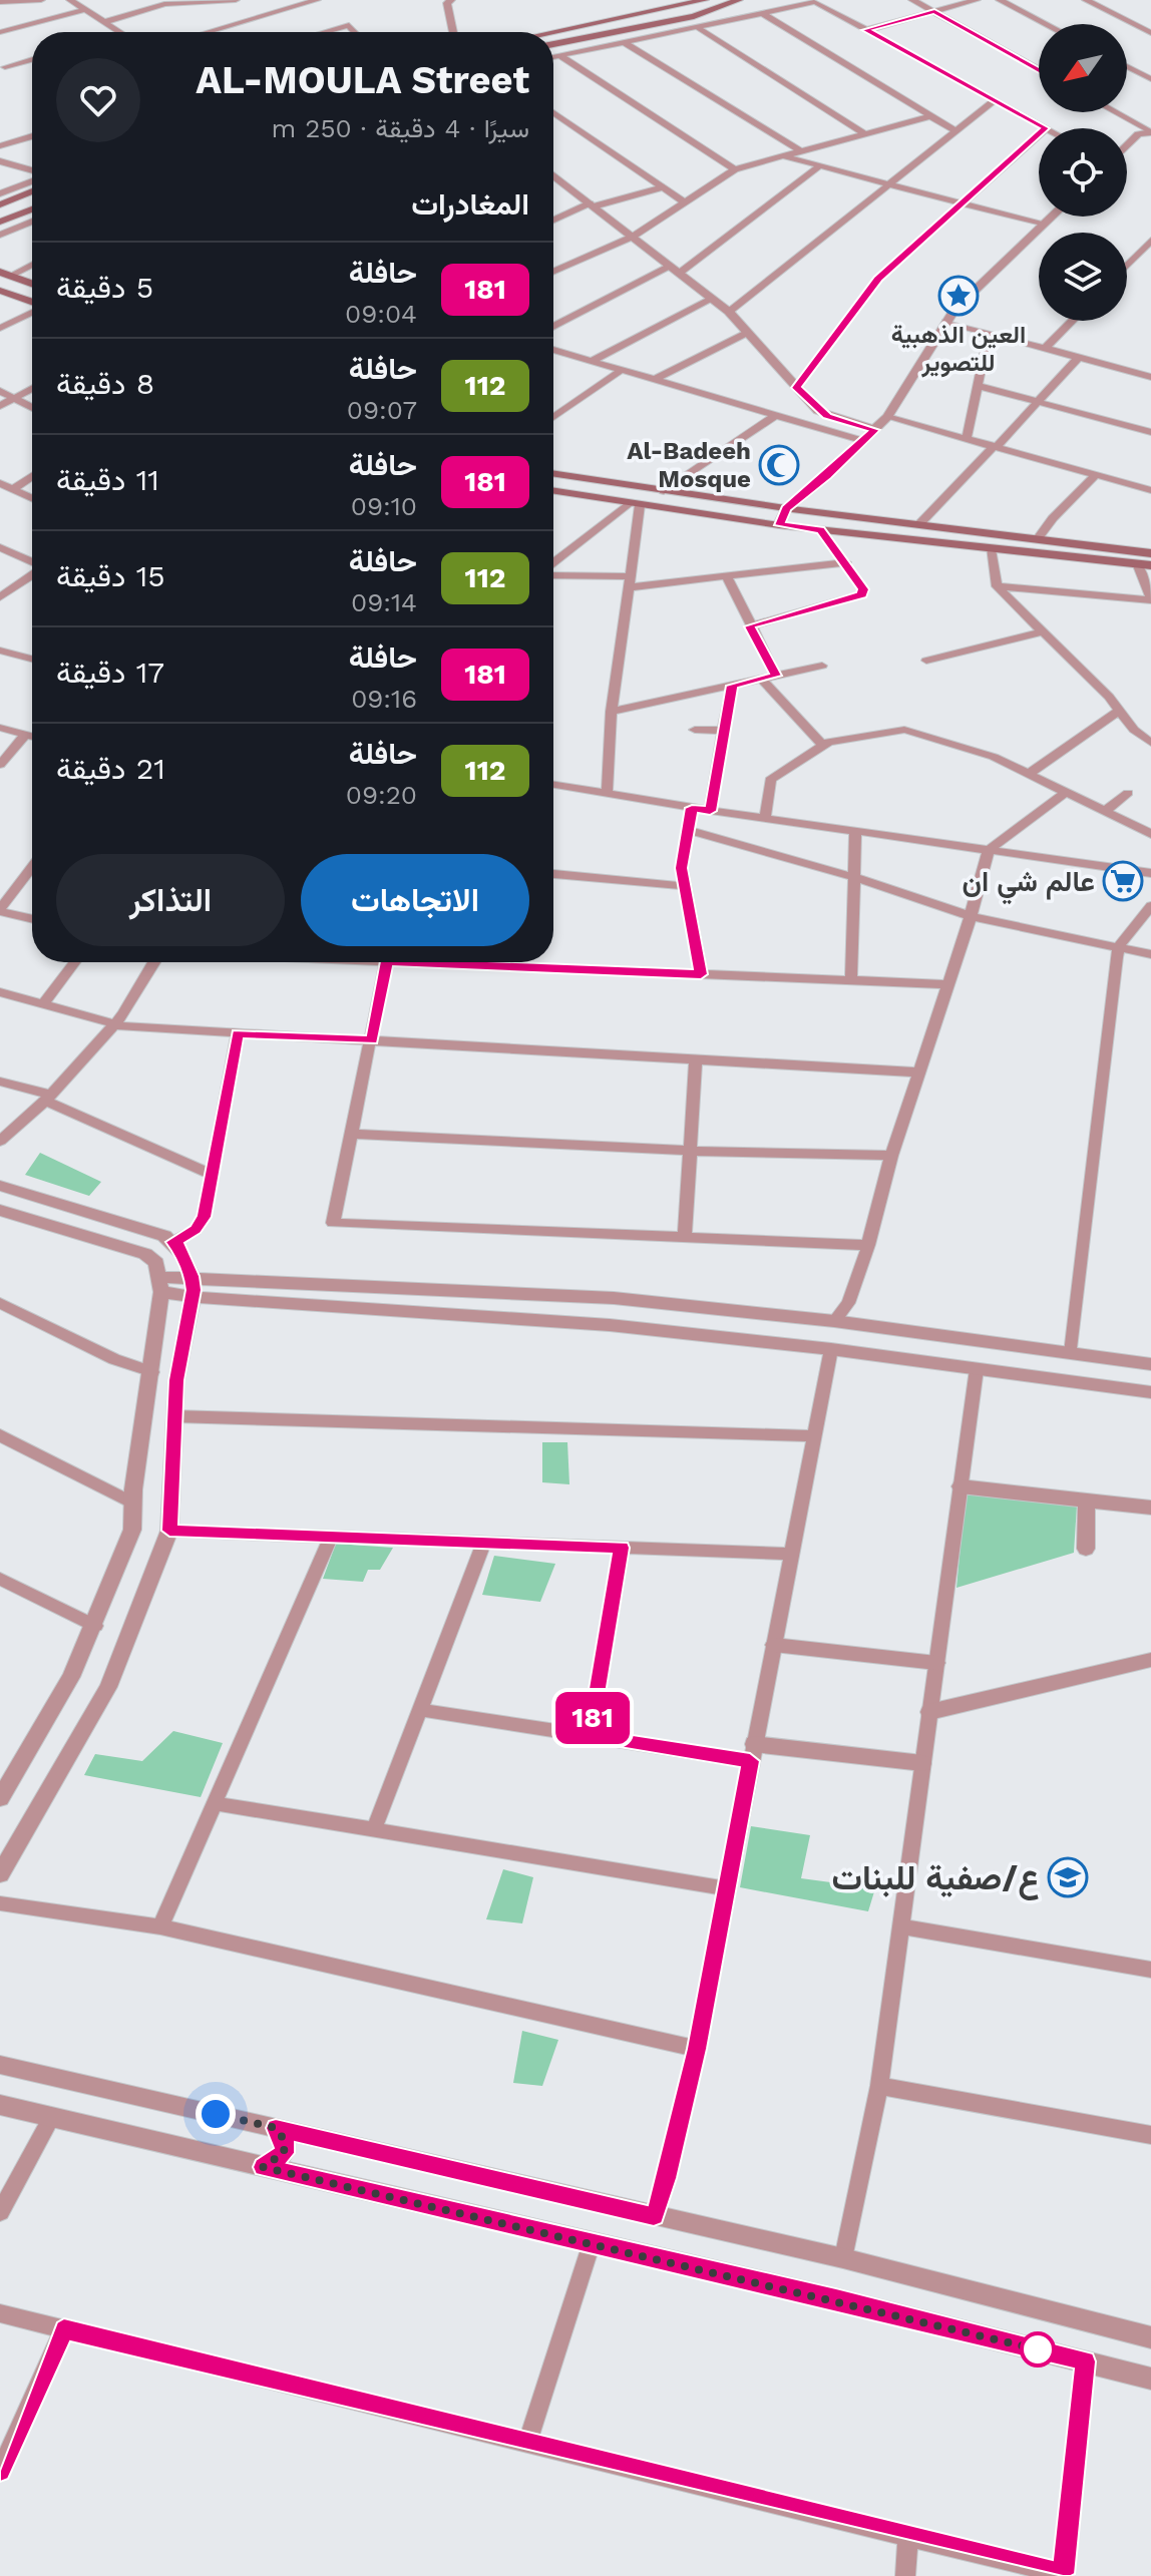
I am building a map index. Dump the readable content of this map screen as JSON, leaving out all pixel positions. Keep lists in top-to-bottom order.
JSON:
{
  "places": {
    "place": ["العين الذهبية للتصوير"],
    "mosque": ["Al-Badeeh Mosque"],
    "supermarket": ["عالم شي ان"],
    "school or university": ["ع/صفية للبنات"]
  },
  "lines": ["bus line 181"],
  "north": "bottom left",
  "page": {
    "on_map": "181",
    "heading": [
      ["AL-MOULA Street", "سيرًا · 4 دقيقة · 250 m"],
      "المغادرات"
    ],
    "list": [
      {
        "mark": "181",
        "name": "حافلة",
        "note": "09:04",
        "value": "5 دقيقة"
      },
      {
        "mark": "112",
        "name": "حافلة",
        "note": "09:07",
        "value": "8 دقيقة"
      },
      {
        "mark": "181",
        "name": "حافلة",
        "note": "09:10",
        "value": "11 دقيقة"
      },
      {
        "mark": "112",
        "name": "حافلة",
        "note": "09:14",
        "value": "15 دقيقة"
      },
      {
        "mark": "181",
        "name": "حافلة",
        "note": "09:16",
        "value": "17 دقيقة"
      },
      {
        "mark": "112",
        "name": "حافلة",
        "note": "09:20",
        "value": "21 دقيقة"
      }
    ],
    "buttons": ["الاتجاهات", "التذاكر"]
  }
}
